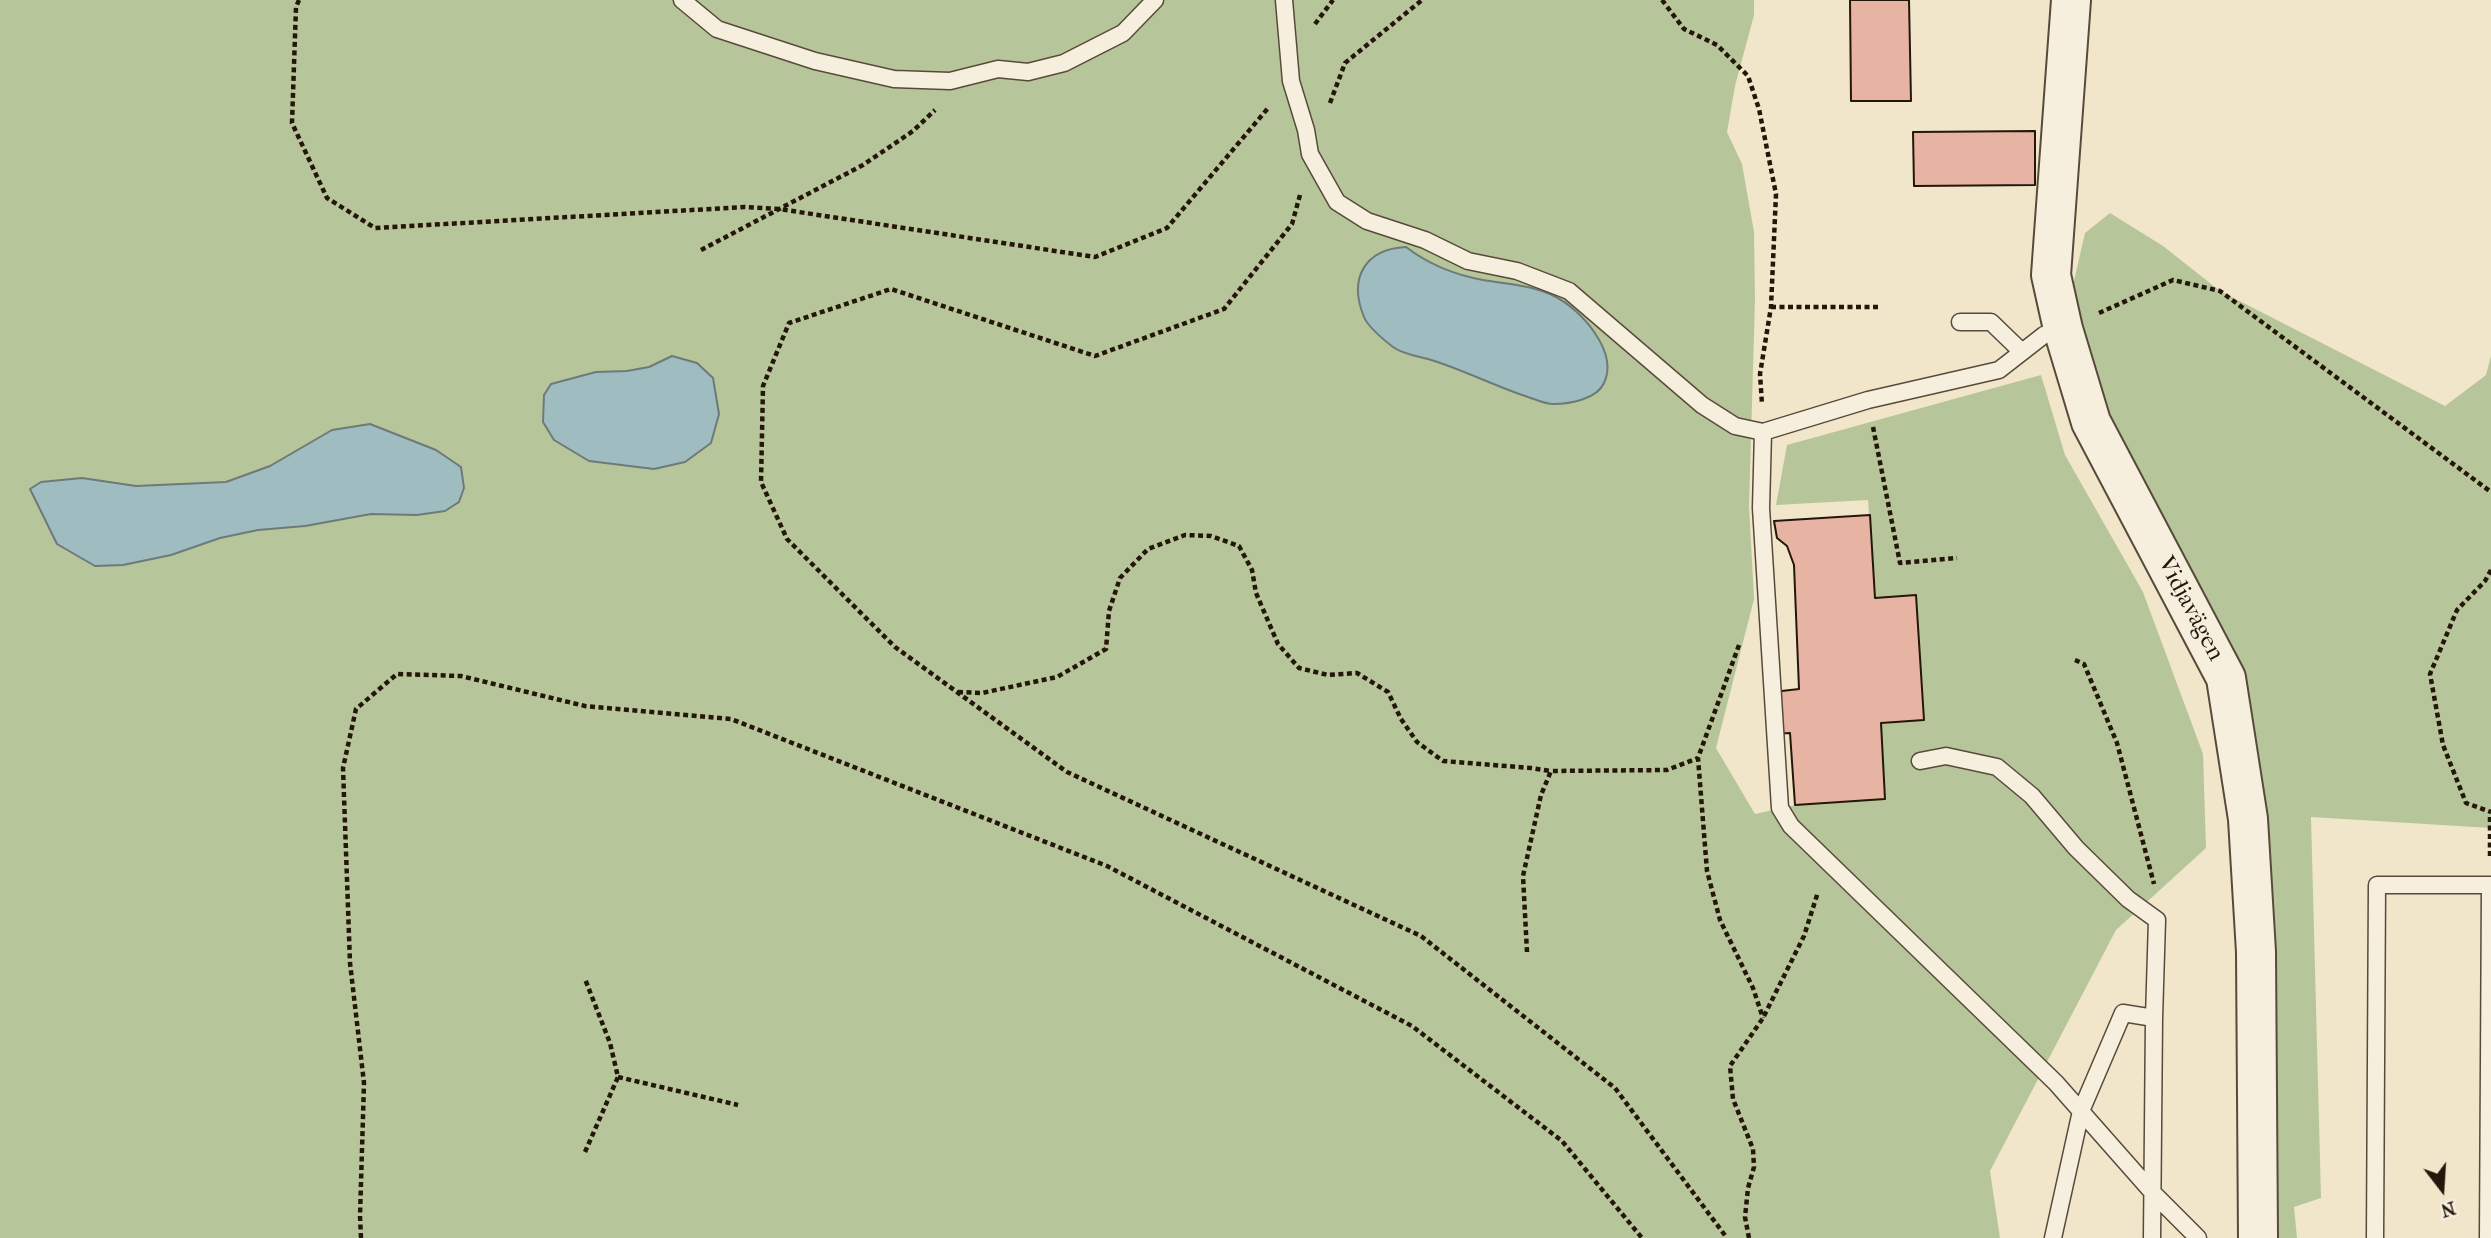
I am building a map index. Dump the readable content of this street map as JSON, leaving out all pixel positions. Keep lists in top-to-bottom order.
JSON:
{
  "streets": {
    "street": ["Vidjavägen"]
  },
  "north": "bottom"
}
